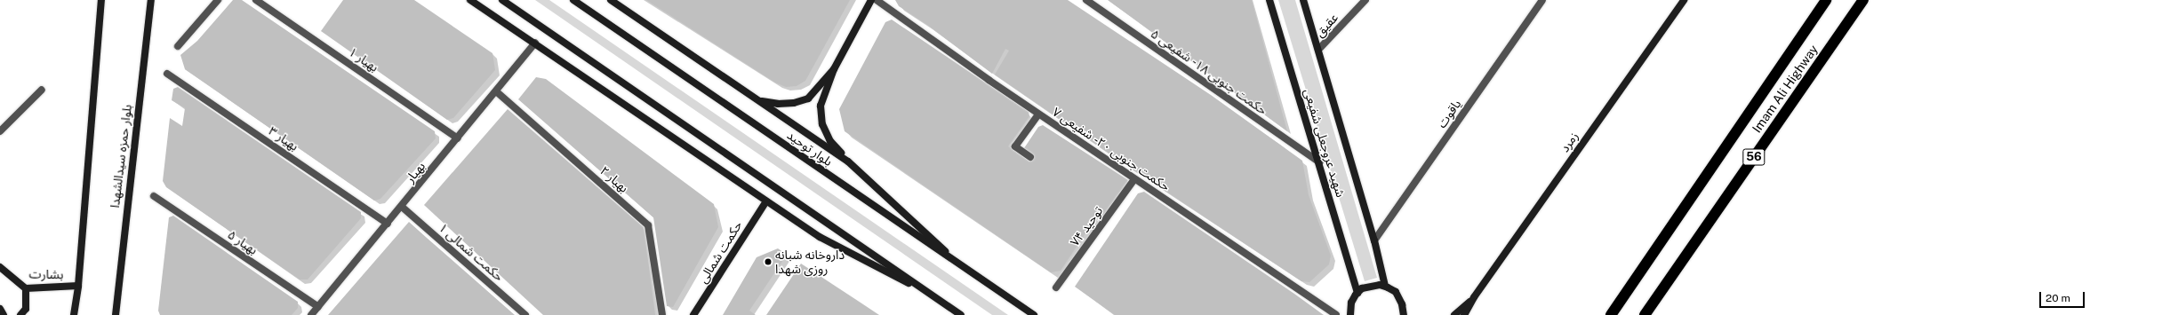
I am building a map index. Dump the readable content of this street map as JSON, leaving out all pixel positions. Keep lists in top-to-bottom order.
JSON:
{
  "streets": {
    "highway": ["Imam Ali Highway", "56"],
    "main road": [
      "زمرد",
      "شهید عروجعلی شفیعی",
      "بلوار توحید",
      "بلوار حمزه سیدالشهدا",
      "حکمت شمالی",
      "بشارت"
    ],
    "street": [
      "عقیق",
      "بهیار ۱",
      "حکمت جنوبی ۱۸ - شفیعی ۵",
      "یاقوت",
      "بهیار ۳",
      "حکمت جنوبی ۲۰ - شفیعی ۷",
      "بهیار",
      "بهیار ۲",
      "توحید ۷۴",
      "بهیار ۵",
      "حکمت شمالی ۱"
    ]
  },
  "crossings": [
    ["عقیق", "شهید عروجعلی شفیعی"],
    ["بهیار ۱", "بهیار"],
    ["حکمت جنوبی ۱۸ - شفیعی ۵", "شهید عروجعلی شفیعی"],
    ["یاقوت", "شهید عروجعلی شفیعی"],
    ["بهیار ۳", "بهیار"],
    ["حکمت جنوبی ۲۰ - شفیعی ۷", "توحید ۷۴"],
    ["بهیار", "بهیار ۲"],
    ["بهیار", "بهیار ۵"],
    ["بهیار", "حکمت شمالی ۱"]
  ],
  "places": ["داروخانه شبانه روزی شهدا"],
  "scale_bar": "20 m"
}
